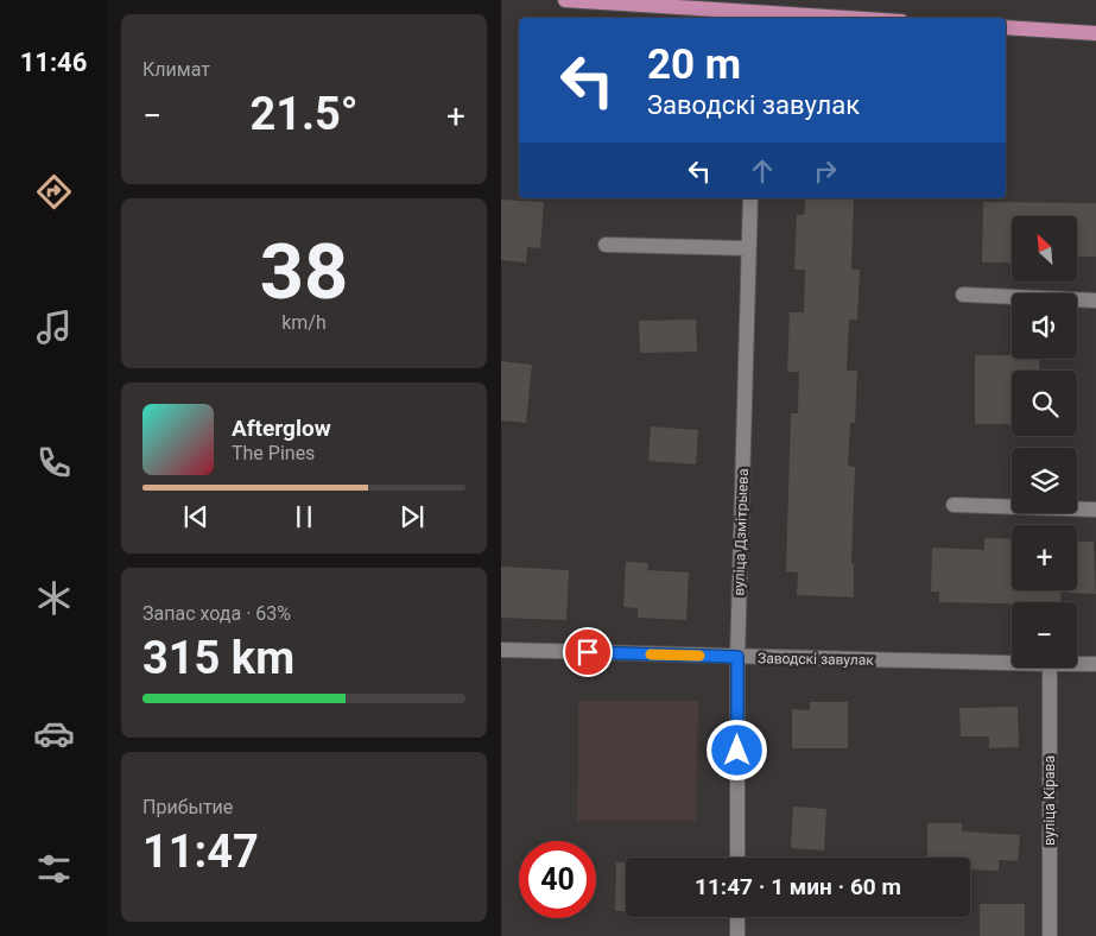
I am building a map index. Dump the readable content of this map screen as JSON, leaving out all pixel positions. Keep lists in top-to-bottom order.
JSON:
{
  "streets": {
    "street": ["вуліца Дзмітрыева", "Заводскі завулак", "вуліца Кірава"]
  },
  "crossings": [
    ["вуліца Дзмітрыева", "Заводскі завулак"]
  ],
  "north": "top left",
  "page": {
    "tabs": "11:46",
    "tile": [
      "Климат",
      ["38", "km/h"],
      ["Запас хода · 63%", "315 km"],
      ["Прибытие", "11:47"]
    ],
    "turn": ["20 m", "Заводскі завулак"],
    "heat": ["−", "21.5°", "+"],
    "map_buttons": ["+", "−"],
    "song": ["Afterglow", "The Pines"],
    "limit": "40",
    "trip": "11:47 · 1 мин · 60 m"
  }
}
